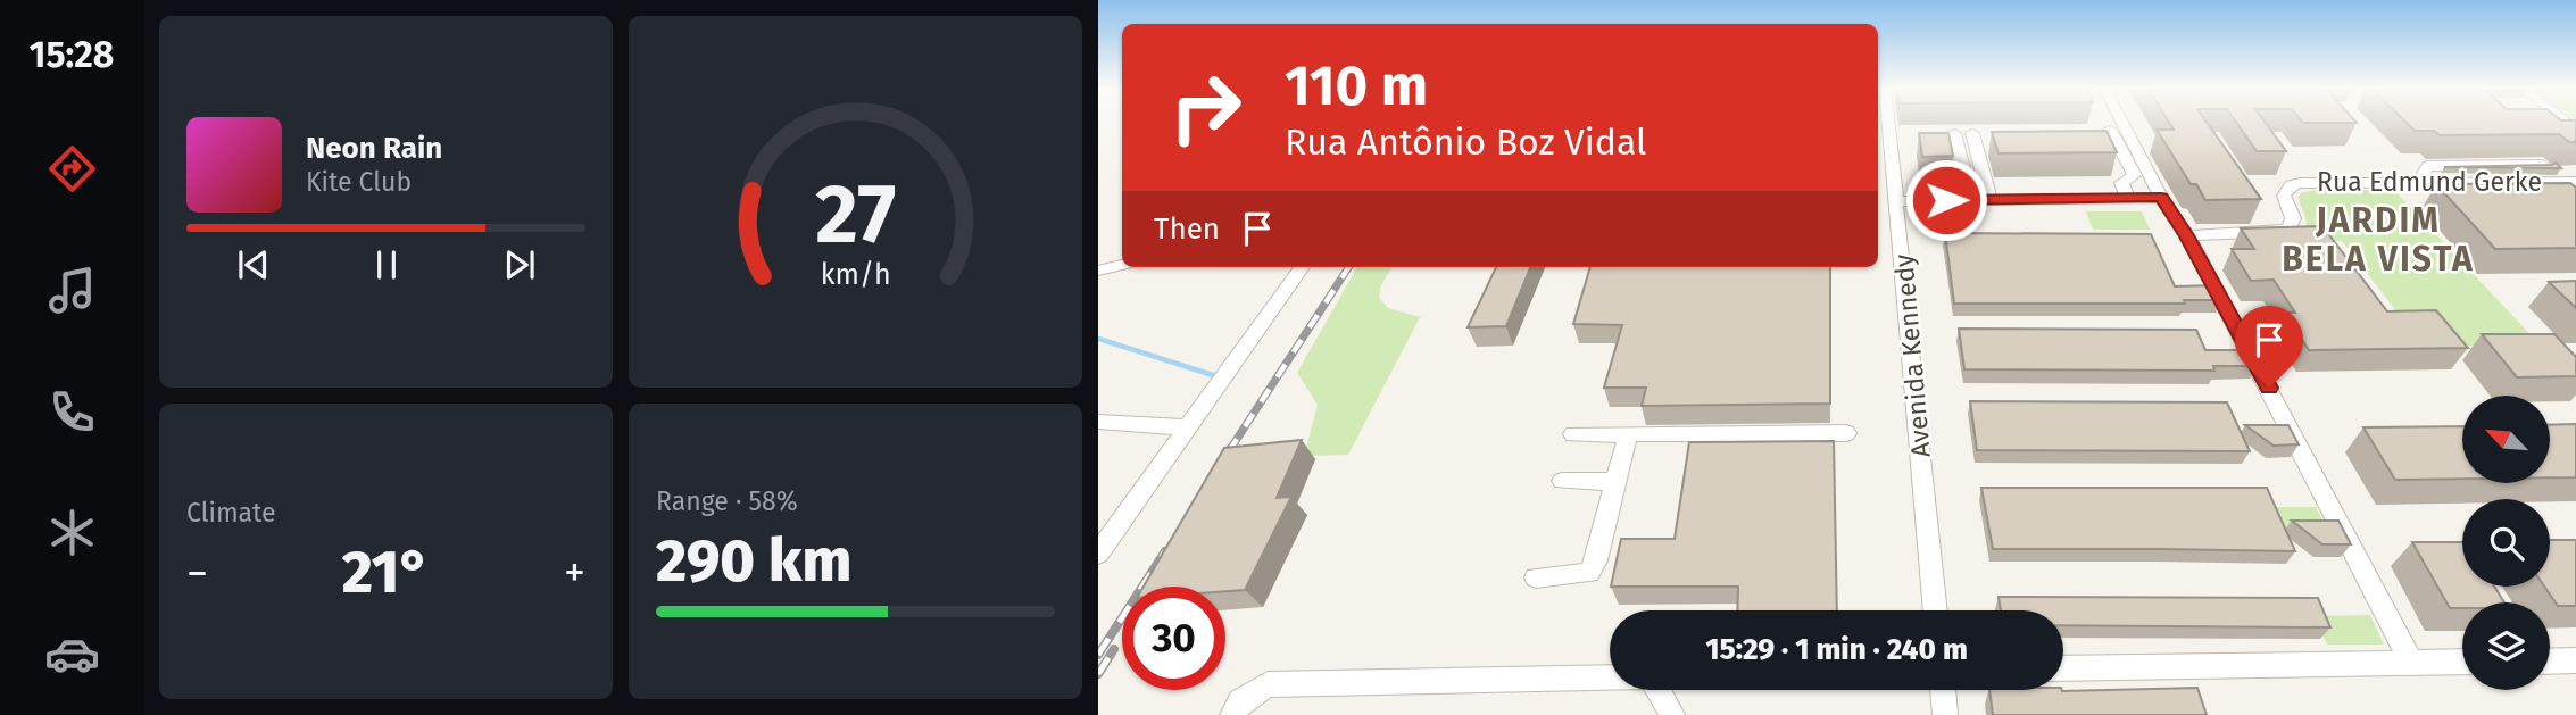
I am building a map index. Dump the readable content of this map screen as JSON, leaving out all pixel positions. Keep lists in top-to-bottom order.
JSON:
{
  "streets": {
    "street": ["Rua Edmund Gerke", "Avenida Kennedy"]
  },
  "districts": ["JARDIM BELA VISTA"],
  "north": "top left",
  "page": {
    "tabs": "15:28",
    "turn": ["110 m", "Rua Antônio Boz Vidal"],
    "song": ["Neon Rain", "Kite Club"],
    "then": "Then",
    "tile": [
      "Climate",
      ["Range · 58%", "290 km"]
    ],
    "heat": ["−", "21°", "+"],
    "limit": "30",
    "trip": "15:29 · 1 min · 240 m",
    "gauge": ["27", "km/h"]
  }
}
